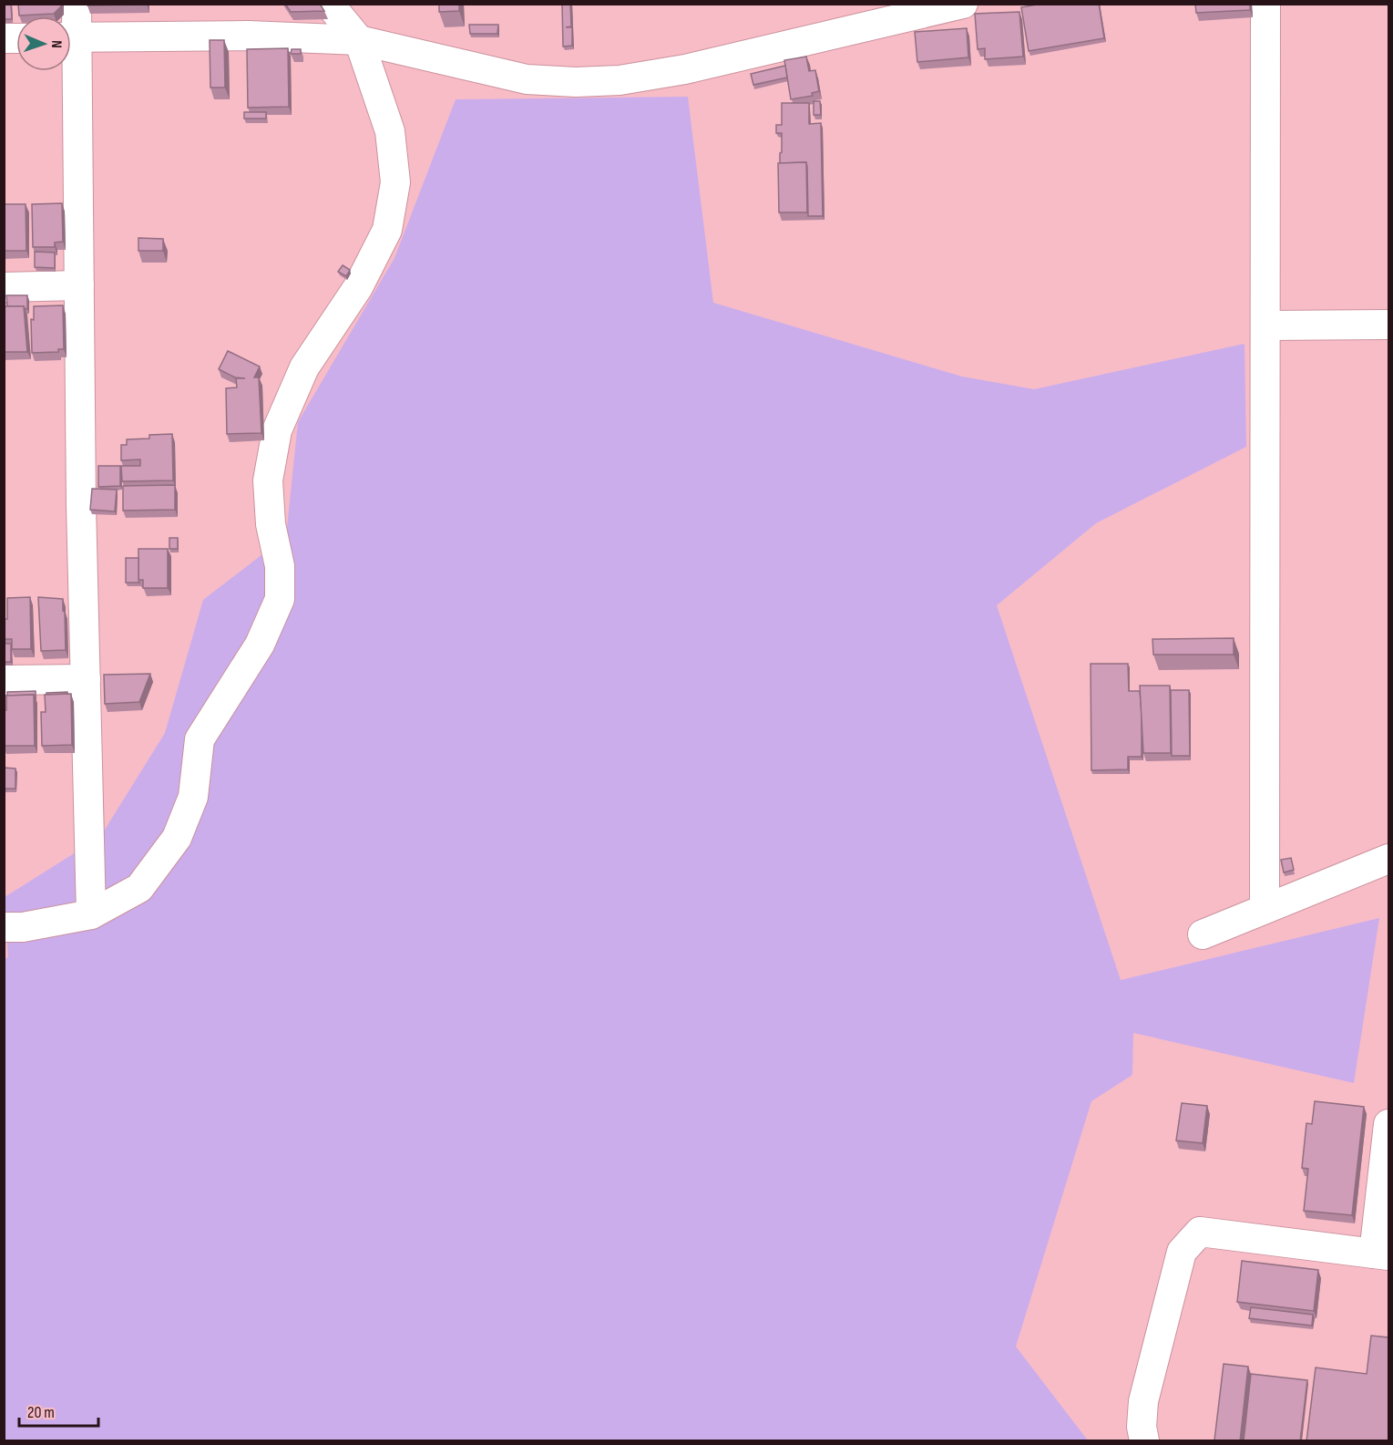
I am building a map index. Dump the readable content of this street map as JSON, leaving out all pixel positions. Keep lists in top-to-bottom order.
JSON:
{
  "scale_bar": "20 m",
  "north": "right"
}
